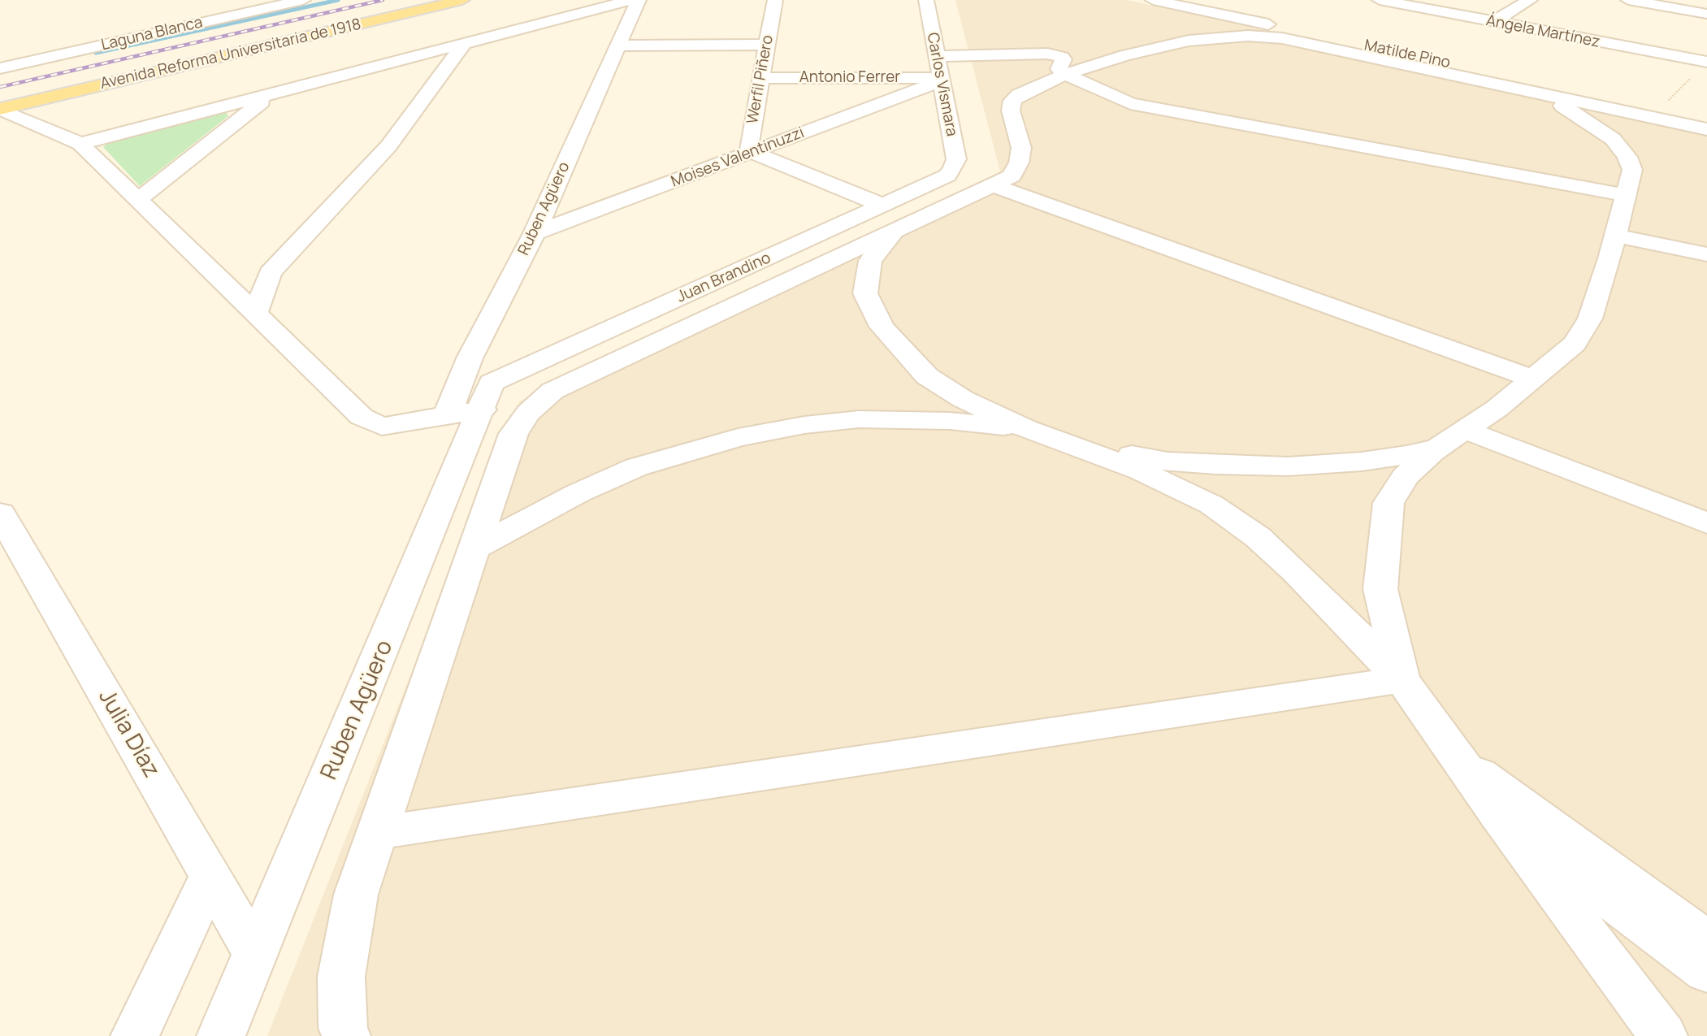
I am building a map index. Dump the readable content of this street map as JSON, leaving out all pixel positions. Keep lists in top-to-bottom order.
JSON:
{
  "streets": {
    "main road": ["Avenida Reforma Universitaria de 1918"],
    "street": [
      "Ángela Martínez",
      "Laguna Blanca",
      "Matilde Pino",
      "Antonio Ferrer",
      "Werfil Piñero",
      "Carlos Vismara",
      "Moises Valentinuzzi",
      "Ruben Agüero",
      "Juan Brandino",
      "Julia Díaz"
    ]
  },
  "crossings": [
    ["Antonio Ferrer", "Werfil Piñero"],
    ["Antonio Ferrer", "Carlos Vismara"],
    ["Antonio Ferrer", "Moises Valentinuzzi"],
    ["Werfil Piñero", "Moises Valentinuzzi"],
    ["Carlos Vismara", "Moises Valentinuzzi"],
    ["Carlos Vismara", "Juan Brandino"],
    ["Moises Valentinuzzi", "Ruben Agüero"],
    ["Ruben Agüero", "Juan Brandino"],
    ["Ruben Agüero", "Julia Díaz"]
  ]
}
